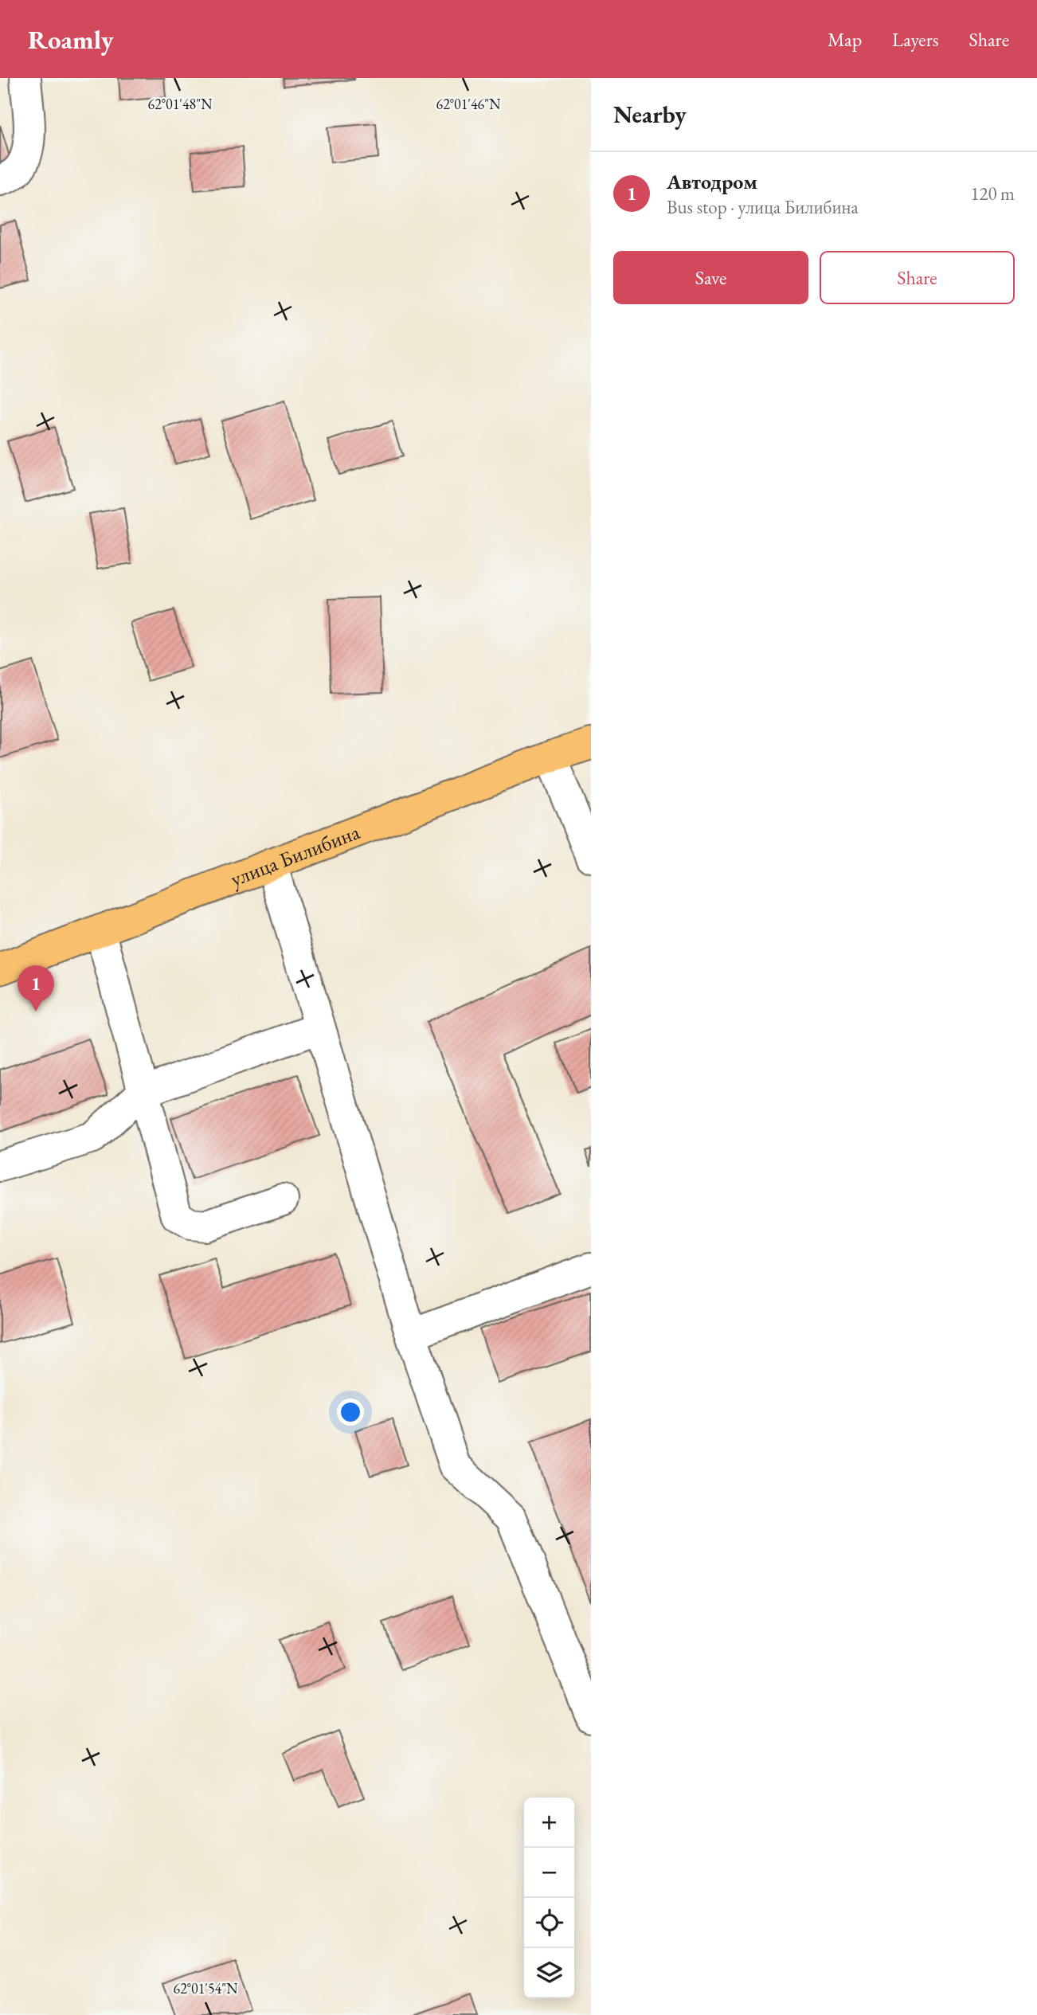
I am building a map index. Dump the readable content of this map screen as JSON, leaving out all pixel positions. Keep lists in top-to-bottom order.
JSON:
{
  "streets": {
    "main road": ["улица Билибина"]
  },
  "page": {
    "header": "Roamly",
    "nav": ["Map", "Layers", "Share"],
    "heading": "Nearby",
    "list": [
      {
        "mark": "1",
        "name": "Автодром",
        "note": "Bus stop · улица Билибина",
        "value": "120 m"
      }
    ],
    "buttons": ["Save", "Share"],
    "pins": "1",
    "map_buttons": ["+", "−"]
  },
  "coordinates": ["62°01'48\"N", "62°01'46\"N", "62°01'54\"N"]
}
